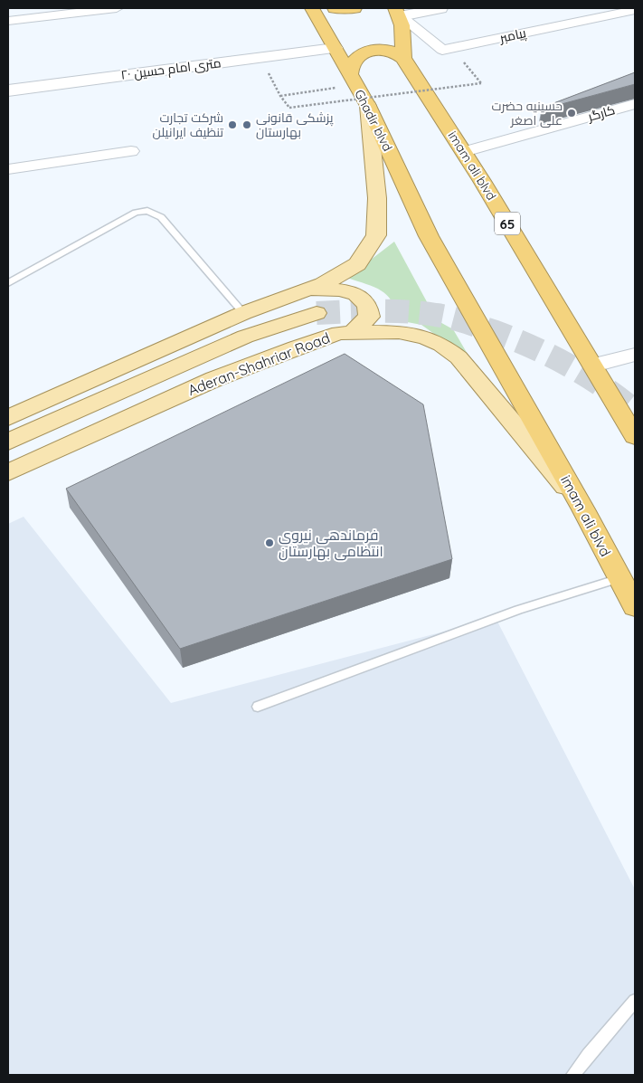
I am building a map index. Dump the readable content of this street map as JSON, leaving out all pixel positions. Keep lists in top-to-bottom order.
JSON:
{
  "streets": {
    "highway": ["Ghadir blvd", "imam ali blvd", "65"],
    "main road": ["Aderan-Shahriar Road"],
    "street": ["پیامبر", "۲۰ متری امام حسین", "کارگر"]
  },
  "crossings": [
    ["۲۰ متری امام حسین", "Ghadir blvd"],
    ["کارگر", "imam ali blvd"],
    ["Ghadir blvd", "imam ali blvd"],
    ["imam ali blvd", "Aderan-Shahriar Road"]
  ],
  "places": [
    "حسینیه حضرت علی اصغر",
    "شرکت تجارت تنظیف ایرانیلن",
    "پزشکی قانونی بهارستان",
    "فرماندهی نیروی انتظامی بهارستان"
  ]
}
